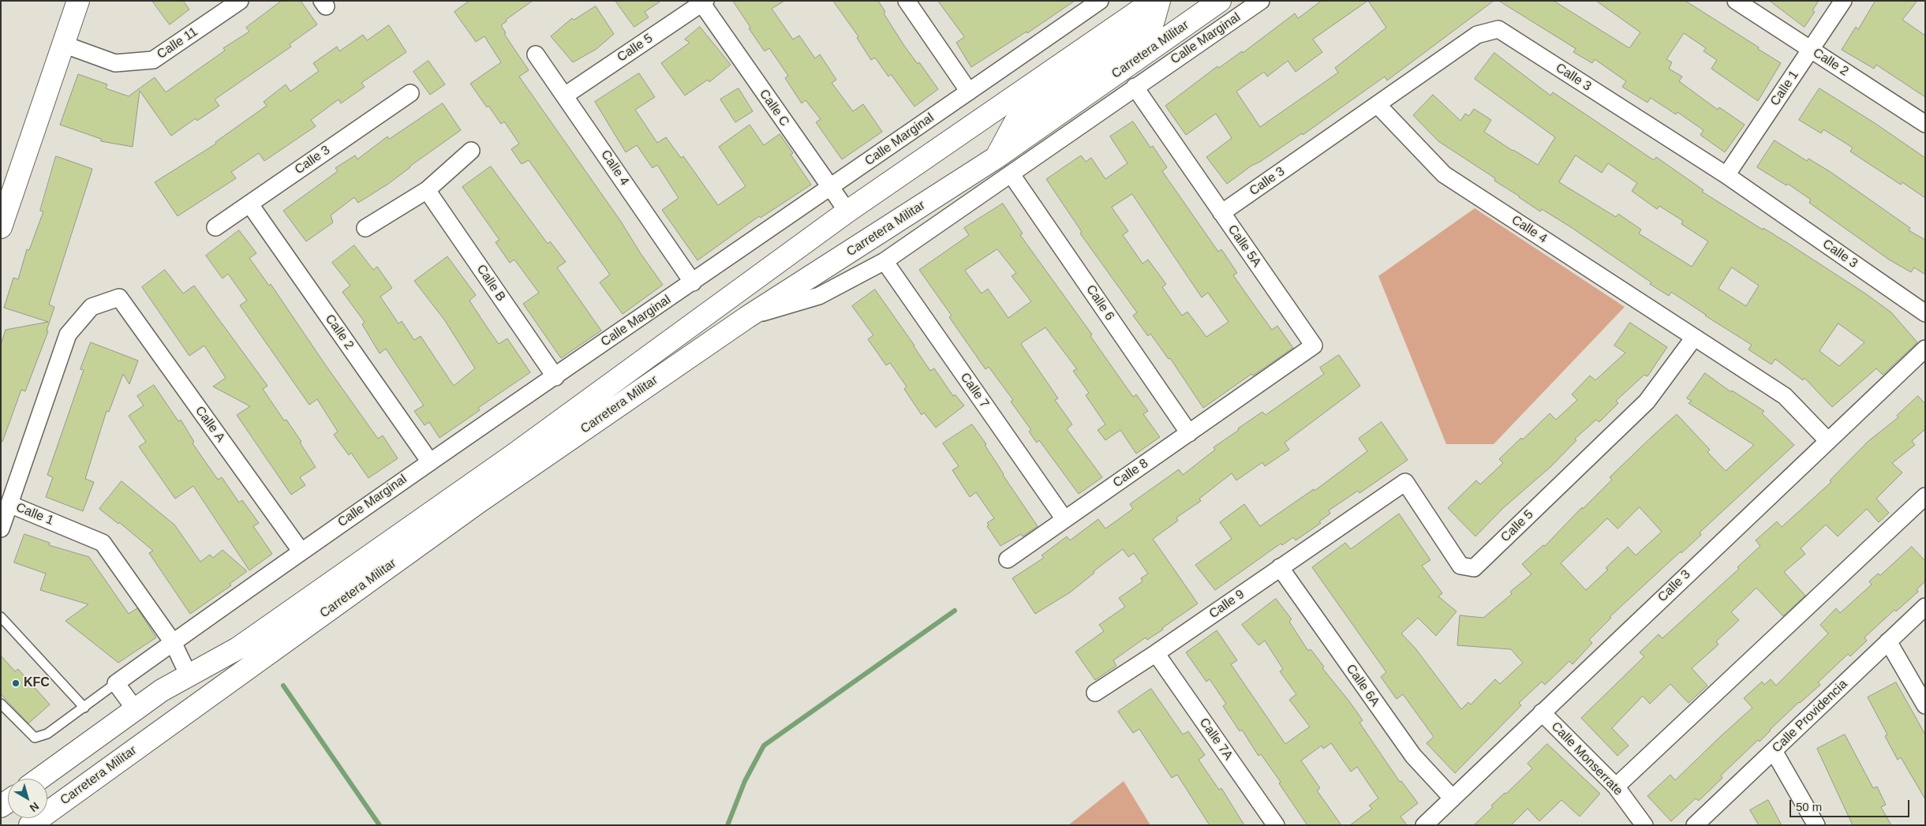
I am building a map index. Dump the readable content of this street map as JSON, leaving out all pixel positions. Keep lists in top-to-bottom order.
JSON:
{
  "streets": {
    "main road": ["Carretera Militar"],
    "street": [
      "Calle Marginal",
      "Calle 11",
      "Calle 5",
      "Calle 2",
      "Calle 3",
      "Calle 1",
      "Calle C",
      "Calle 4",
      "Calle 5A",
      "Calle B",
      "Calle 6",
      "Calle 7",
      "Calle A",
      "Calle 8",
      "Calle 9",
      "Calle 6A",
      "Calle Providencia",
      "Calle 7A",
      "Calle Monserrate"
    ]
  },
  "crossings": [
    ["Calle Marginal", "Carretera Militar"],
    ["Calle Marginal", "Calle 2"],
    ["Calle Marginal", "Calle 1"],
    ["Calle Marginal", "Calle C"],
    ["Calle Marginal", "Calle 4"],
    ["Calle Marginal", "Calle 5A"],
    ["Calle Marginal", "Calle B"],
    ["Calle Marginal", "Calle 6"],
    ["Calle Marginal", "Calle 7"],
    ["Calle Marginal", "Calle A"],
    ["Calle 5", "Calle C"],
    ["Calle 5", "Calle 4"],
    ["Calle 5", "Calle 9"],
    ["Carretera Militar", "Calle C"],
    ["Calle 2", "Calle 3"],
    ["Calle 2", "Calle 1"],
    ["Calle 3", "Calle 1"],
    ["Calle 3", "Calle 4"],
    ["Calle 3", "Calle 5A"],
    ["Calle 3", "Calle 6A"],
    ["Calle 3", "Calle Monserrate"],
    ["Calle 1", "Calle A"],
    ["Calle 5A", "Calle 8"],
    ["Calle 6", "Calle 8"],
    ["Calle 7", "Calle 8"],
    ["Calle 9", "Calle 6A"],
    ["Calle 9", "Calle 7A"]
  ],
  "places": ["KFC"],
  "scale_bar": "50 m",
  "north": "bottom right"
}
